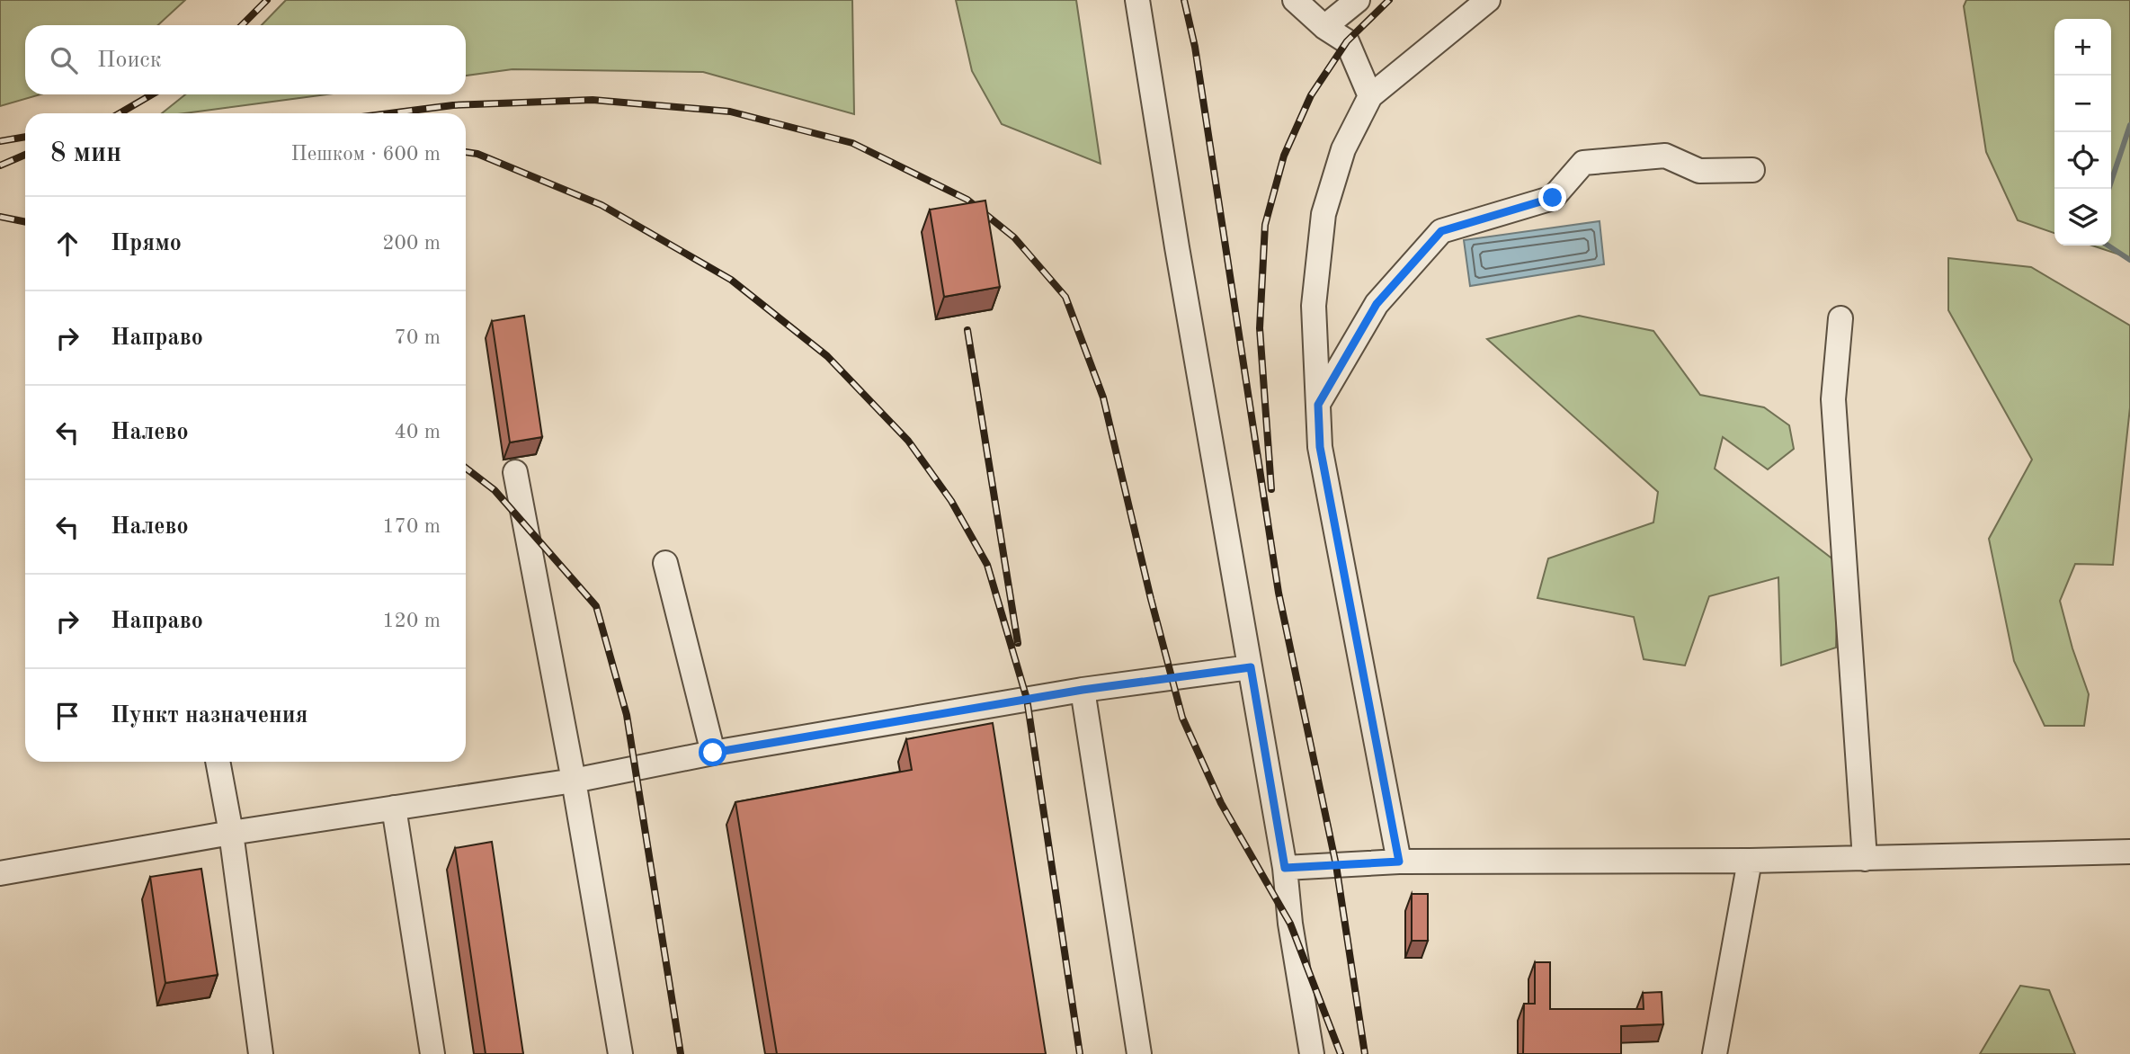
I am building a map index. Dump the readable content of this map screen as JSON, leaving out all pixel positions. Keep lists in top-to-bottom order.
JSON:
{
  "page": {
    "map_buttons": ["+", "−"],
    "search": "Поиск",
    "heading": ["8 мин", "Пешком · 600 m"],
    "list": [
      ["Прямо", "200 m"],
      ["Направо", "70 m"],
      ["Налево", "40 m"],
      ["Налево", "170 m"],
      ["Направо", "120 m"],
      "Пункт назначения"
    ]
  }
}
